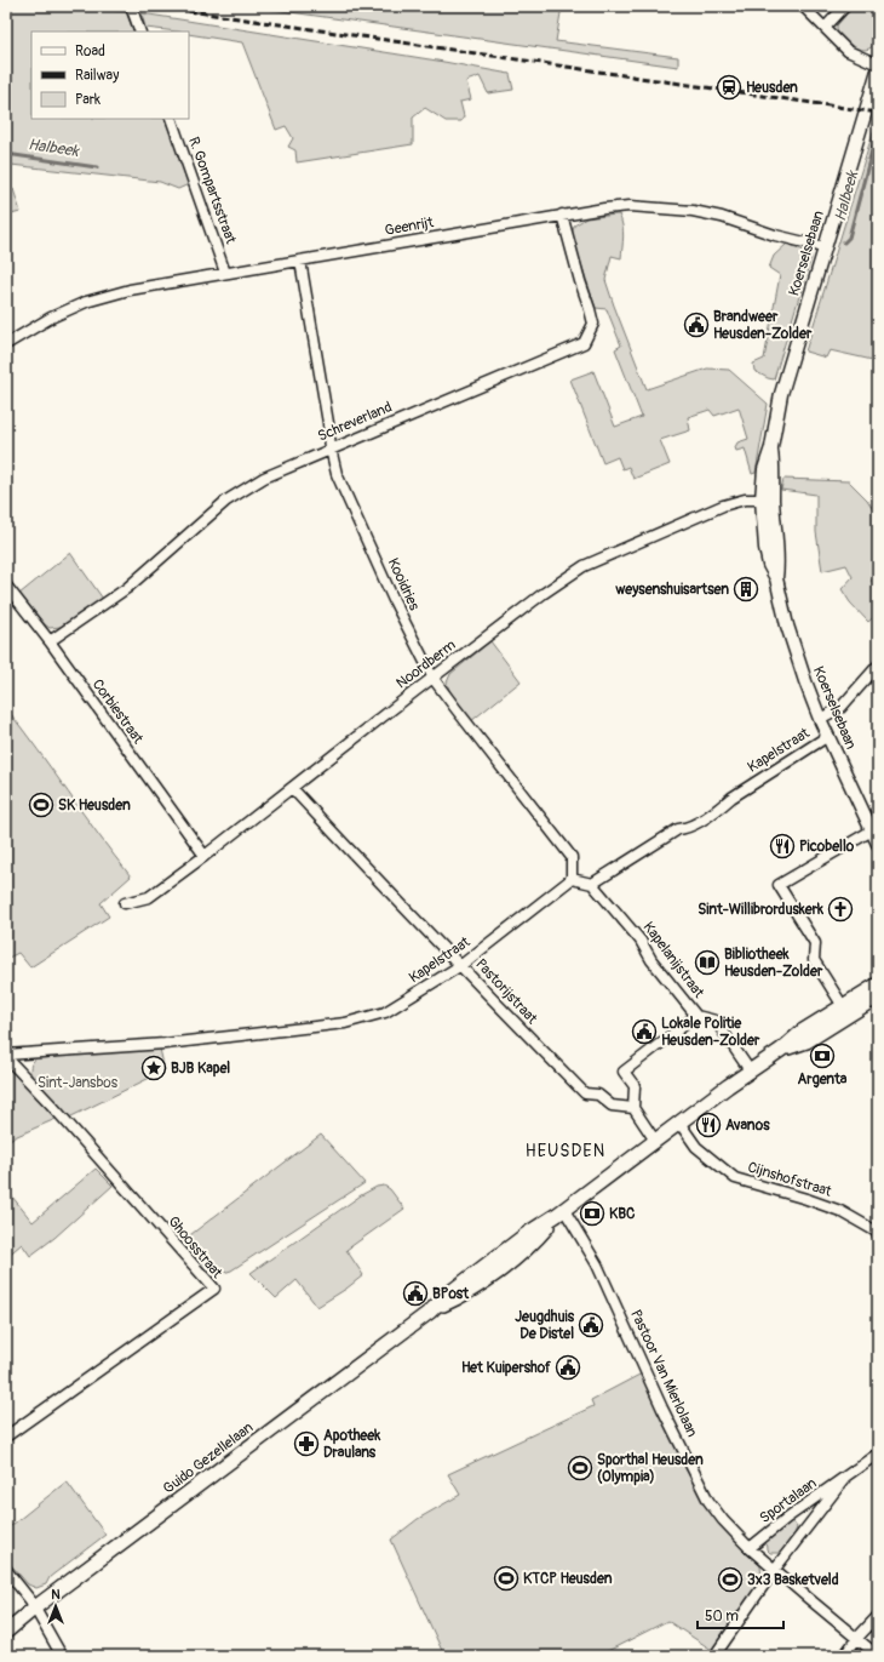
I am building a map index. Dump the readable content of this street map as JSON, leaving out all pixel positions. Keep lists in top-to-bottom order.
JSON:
{
  "streets": {
    "main road": ["Guido Gezellelaan"],
    "street": [
      "R. Gompartsstraat",
      "Geenrijt",
      "Koerselsebaan",
      "Schreverland",
      "Kooidries",
      "Noordberm",
      "Corbiestraat",
      "Kapelstraat",
      "Kapelanijstraat",
      "Pastorijstraat",
      "Cijnshofstraat",
      "Ghoosstraat",
      "Pastoor Van Mierlolaan",
      "Sportalaan"
    ]
  },
  "crossings": [
    ["R. Gompartsstraat", "Geenrijt"],
    ["Geenrijt", "Koerselsebaan"],
    ["Geenrijt", "Schreverland"],
    ["Geenrijt", "Kooidries"],
    ["Koerselsebaan", "Noordberm"],
    ["Koerselsebaan", "Kapelstraat"],
    ["Schreverland", "Kooidries"],
    ["Schreverland", "Corbiestraat"],
    ["Kooidries", "Noordberm"],
    ["Kooidries", "Kapelstraat"],
    ["Noordberm", "Corbiestraat"],
    ["Noordberm", "Pastorijstraat"],
    ["Kapelstraat", "Kapelanijstraat"],
    ["Kapelstraat", "Pastorijstraat"],
    ["Kapelstraat", "Ghoosstraat"],
    ["Kapelanijstraat", "Guido Gezellelaan"],
    ["Cijnshofstraat", "Guido Gezellelaan"],
    ["Pastoor Van Mierlolaan", "Guido Gezellelaan"],
    ["Pastoor Van Mierlolaan", "Sportalaan"]
  ],
  "districts": ["HEUSDEN"],
  "water": ["Halbeek"],
  "parks": ["Sint-Jansbos"],
  "places": {
    "station": ["Heusden"],
    "public building": [
      "Brandweer Heusden-Zolder",
      "Lokale Politie Heusden-Zolder",
      "BPost",
      "Jeugdhuis De Distel",
      "Het Kuipershof"
    ],
    "building": ["weysenshuisartsen"],
    "sports": [
      "SK Heusden",
      "Sporthal Heusden (Olympia)",
      "KTCP Heusden",
      "3x3 Basketveld"
    ],
    "restaurant": ["Picobello", "Avanos"],
    "church": ["Sint-Willibrorduskerk"],
    "library": ["Bibliotheek Heusden-Zolder"],
    "bank": ["Argenta", "KBC"],
    "place": ["BJB Kapel"],
    "pharmacy": ["Apotheek Draulans"]
  },
  "legend": ["Road", "Railway", "Park"],
  "scale_bar": "50 m",
  "north": "top"
}
